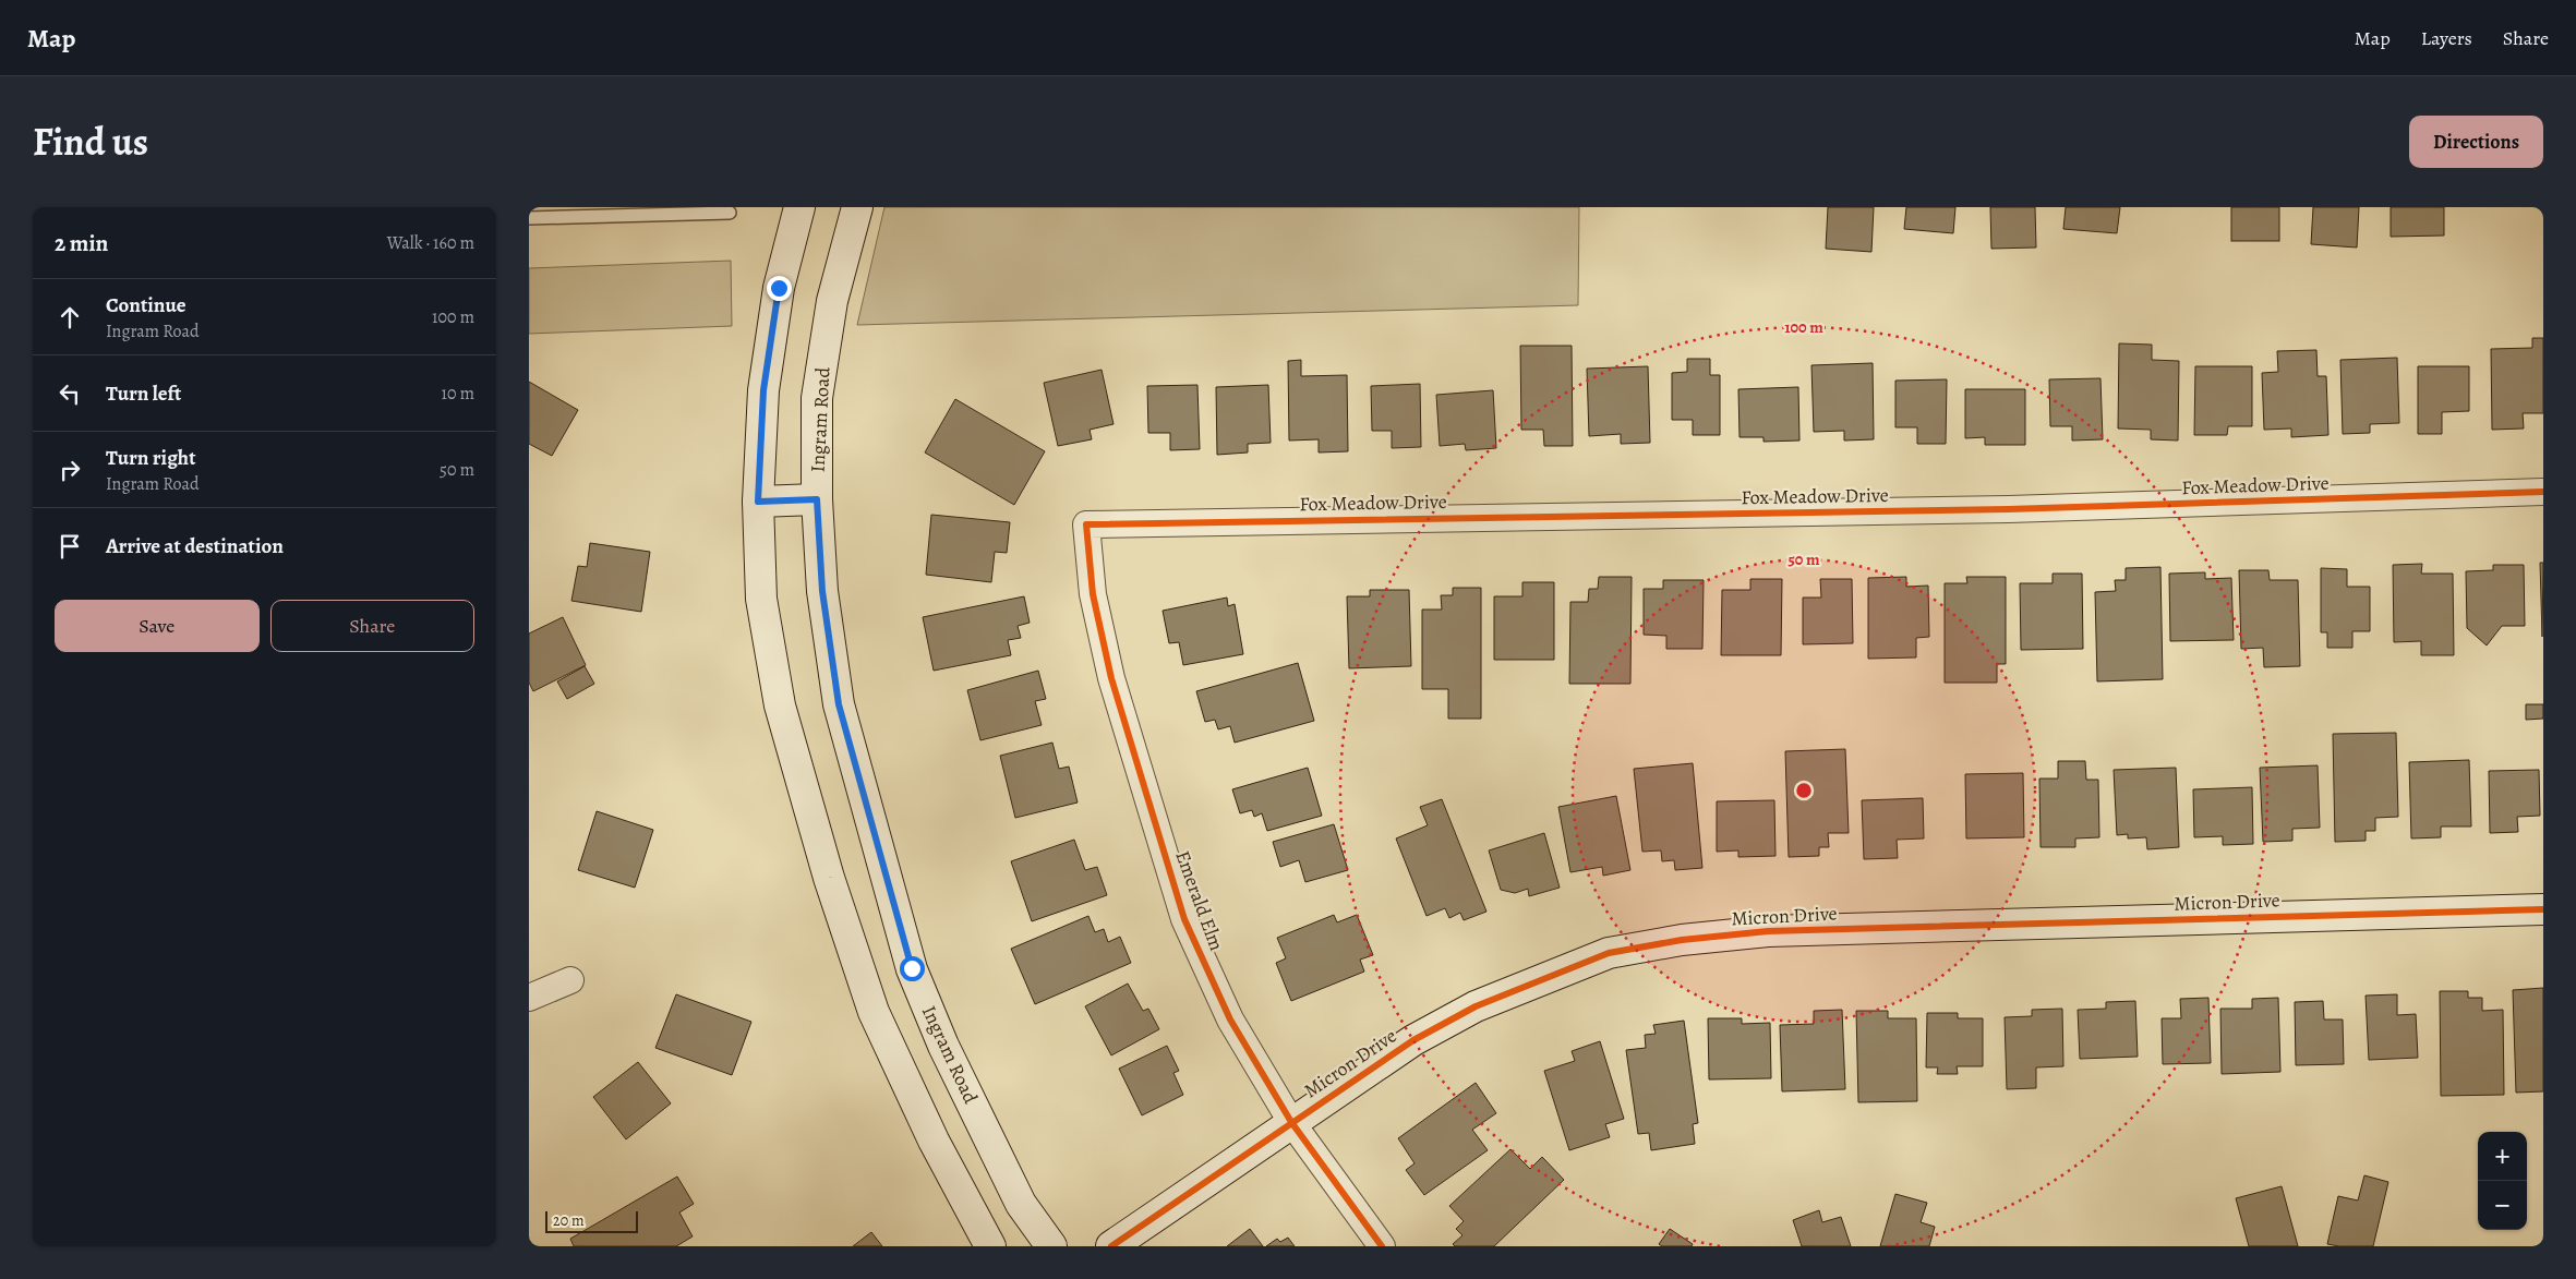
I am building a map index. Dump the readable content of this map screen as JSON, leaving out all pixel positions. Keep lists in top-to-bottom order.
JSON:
{
  "streets": {
    "street": [
      "Ingram Road",
      "Fox Meadow Drive",
      "Emerald Elm",
      "Micron Drive"
    ]
  },
  "crossings": [
    ["Fox Meadow Drive", "Emerald Elm"],
    ["Emerald Elm", "Micron Drive"]
  ],
  "scale_bar": "20 m",
  "page": {
    "header": "Map",
    "nav": ["Map", "Layers", "Share"],
    "title": "Find us",
    "buttons": [
      "Directions",
      ["Save", "Share"]
    ],
    "heading": ["2 min", "Walk · 160 m"],
    "list": [
      ["Continue", "Ingram Road", "100 m"],
      ["Turn left", "10 m"],
      ["Turn right", "Ingram Road", "50 m"],
      "Arrive at destination"
    ],
    "map_buttons": ["+", "−"],
    "scale": "20 m"
  },
  "rings": ["100 m", "50 m"]
}
